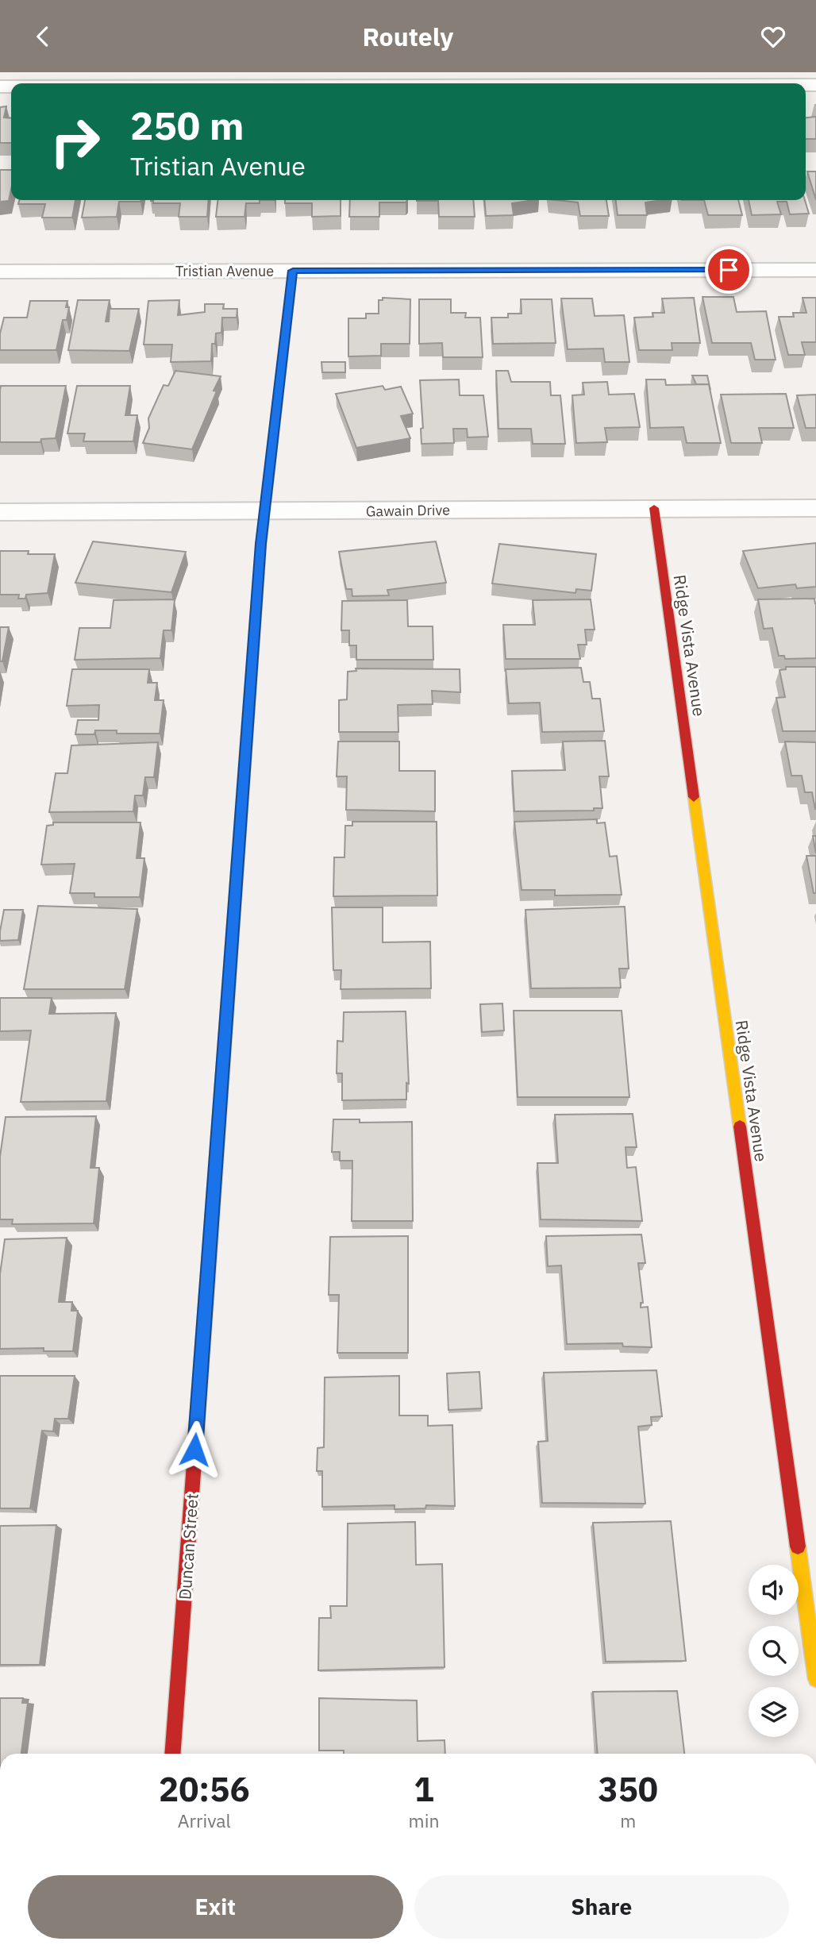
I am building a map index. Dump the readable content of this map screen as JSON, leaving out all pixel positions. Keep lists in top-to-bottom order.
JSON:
{
  "streets": {
    "street": [
      "Tristian Avenue",
      "Gawain Drive",
      "Ridge Vista Avenue",
      "Duncan Street"
    ]
  },
  "crossings": [
    ["Tristian Avenue", "Duncan Street"],
    ["Gawain Drive", "Ridge Vista Avenue"],
    ["Gawain Drive", "Duncan Street"]
  ],
  "page": {
    "header": "Routely",
    "turn": ["250 m", "Tristian Avenue"],
    "eta": [
      "20:56",
      "Arrival",
      "1",
      "min",
      "350",
      "m"
    ],
    "buttons": ["Exit", "Share"]
  }
}
